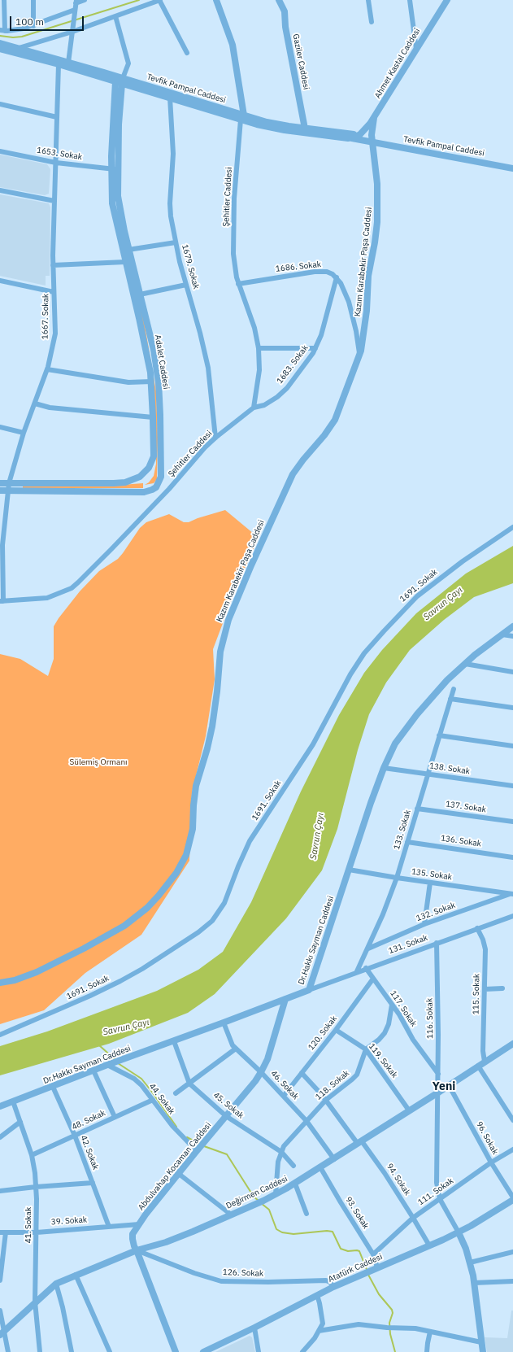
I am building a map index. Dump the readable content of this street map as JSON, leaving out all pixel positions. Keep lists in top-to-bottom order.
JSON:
{
  "streets": {
    "street": [
      "Gaziler Caddesi",
      "Ahmet Kastal Caddesi",
      "Tevfik Pampal Caddesi",
      "1653. Sokak",
      "Şehitler Caddesi",
      "Kazım Karabekir Paşa Caddesi",
      "1679. Sokak",
      "1686. Sokak",
      "1667. Sokak",
      "Adalet Caddesi",
      "1683. Sokak",
      "1691. Sokak",
      "138. Sokak",
      "137. Sokak",
      "133. Sokak",
      "136. Sokak",
      "135. Sokak",
      "132. Sokak",
      "Dr.Hakkı Sayman Caddesi",
      "131. Sokak",
      "115. Sokak",
      "117. Sokak",
      "116. Sokak",
      "120. Sokak",
      "119. Sokak",
      "46. Sokak",
      "118. Sokak",
      "44. Sokak",
      "45. Sokak",
      "48. Sokak",
      "96. Sokak",
      "42. Sokak",
      "Abdulvahap Kocaman Caddesi",
      "94. Sokak",
      "111. Sokak",
      "Değirmen Caddesi",
      "93. Sokak",
      "39. Sokak",
      "41. Sokak",
      "Atatürk Caddesi",
      "126. Sokak"
    ]
  },
  "crossings": [
    ["Gaziler Caddesi", "Tevfik Pampal Caddesi"],
    ["Ahmet Kastal Caddesi", "Tevfik Pampal Caddesi"],
    ["Ahmet Kastal Caddesi", "Kazım Karabekir Paşa Caddesi"],
    ["Tevfik Pampal Caddesi", "Şehitler Caddesi"],
    ["Tevfik Pampal Caddesi", "Kazım Karabekir Paşa Caddesi"],
    ["Tevfik Pampal Caddesi", "1679. Sokak"],
    ["Tevfik Pampal Caddesi", "1667. Sokak"],
    ["1653. Sokak", "1667. Sokak"],
    ["1653. Sokak", "Adalet Caddesi"],
    ["Şehitler Caddesi", "1679. Sokak"],
    ["Şehitler Caddesi", "1686. Sokak"],
    ["Şehitler Caddesi", "1667. Sokak"],
    ["Şehitler Caddesi", "1683. Sokak"],
    ["1686. Sokak", "1683. Sokak"],
    ["1667. Sokak", "Adalet Caddesi"],
    ["138. Sokak", "133. Sokak"],
    ["138. Sokak", "Dr.Hakkı Sayman Caddesi"],
    ["137. Sokak", "133. Sokak"],
    ["133. Sokak", "136. Sokak"],
    ["133. Sokak", "135. Sokak"],
    ["133. Sokak", "132. Sokak"],
    ["133. Sokak", "131. Sokak"],
    ["135. Sokak", "132. Sokak"],
    ["135. Sokak", "Dr.Hakkı Sayman Caddesi"],
    ["Dr.Hakkı Sayman Caddesi", "131. Sokak"],
    ["Dr.Hakkı Sayman Caddesi", "46. Sokak"],
    ["Dr.Hakkı Sayman Caddesi", "44. Sokak"],
    ["Dr.Hakkı Sayman Caddesi", "45. Sokak"],
    ["Dr.Hakkı Sayman Caddesi", "42. Sokak"],
    ["Dr.Hakkı Sayman Caddesi", "Abdulvahap Kocaman Caddesi"],
    ["Dr.Hakkı Sayman Caddesi", "41. Sokak"],
    ["131. Sokak", "115. Sokak"],
    ["131. Sokak", "117. Sokak"],
    ["131. Sokak", "116. Sokak"],
    ["115. Sokak", "Değirmen Caddesi"],
    ["117. Sokak", "116. Sokak"],
    ["117. Sokak", "120. Sokak"],
    ["116. Sokak", "111. Sokak"],
    ["116. Sokak", "Değirmen Caddesi"],
    ["120. Sokak", "119. Sokak"],
    ["120. Sokak", "46. Sokak"],
    ["120. Sokak", "94. Sokak"],
    ["119. Sokak", "118. Sokak"],
    ["119. Sokak", "Değirmen Caddesi"],
    ["46. Sokak", "118. Sokak"],
    ["46. Sokak", "Abdulvahap Kocaman Caddesi"],
    ["46. Sokak", "Değirmen Caddesi"],
    ["118. Sokak", "45. Sokak"],
    ["118. Sokak", "94. Sokak"],
    ["118. Sokak", "Değirmen Caddesi"],
    ["44. Sokak", "48. Sokak"],
    ["44. Sokak", "Abdulvahap Kocaman Caddesi"],
    ["45. Sokak", "Abdulvahap Kocaman Caddesi"],
    ["48. Sokak", "42. Sokak"],
    ["48. Sokak", "41. Sokak"],
    ["96. Sokak", "111. Sokak"],
    ["96. Sokak", "Değirmen Caddesi"],
    ["42. Sokak", "39. Sokak"],
    ["Abdulvahap Kocaman Caddesi", "Değirmen Caddesi"],
    ["Abdulvahap Kocaman Caddesi", "39. Sokak"],
    ["Abdulvahap Kocaman Caddesi", "126. Sokak"],
    ["94. Sokak", "111. Sokak"],
    ["94. Sokak", "Değirmen Caddesi"],
    ["94. Sokak", "Atatürk Caddesi"],
    ["111. Sokak", "93. Sokak"],
    ["Değirmen Caddesi", "93. Sokak"],
    ["Değirmen Caddesi", "41. Sokak"],
    ["Değirmen Caddesi", "126. Sokak"],
    ["93. Sokak", "Atatürk Caddesi"],
    ["39. Sokak", "41. Sokak"],
    ["Atatürk Caddesi", "126. Sokak"]
  ],
  "districts": ["Yeni"],
  "water": ["Savrun Çayı"],
  "parks": ["Sülemiş Ormanı"],
  "scale_bar": "100 m"
}
